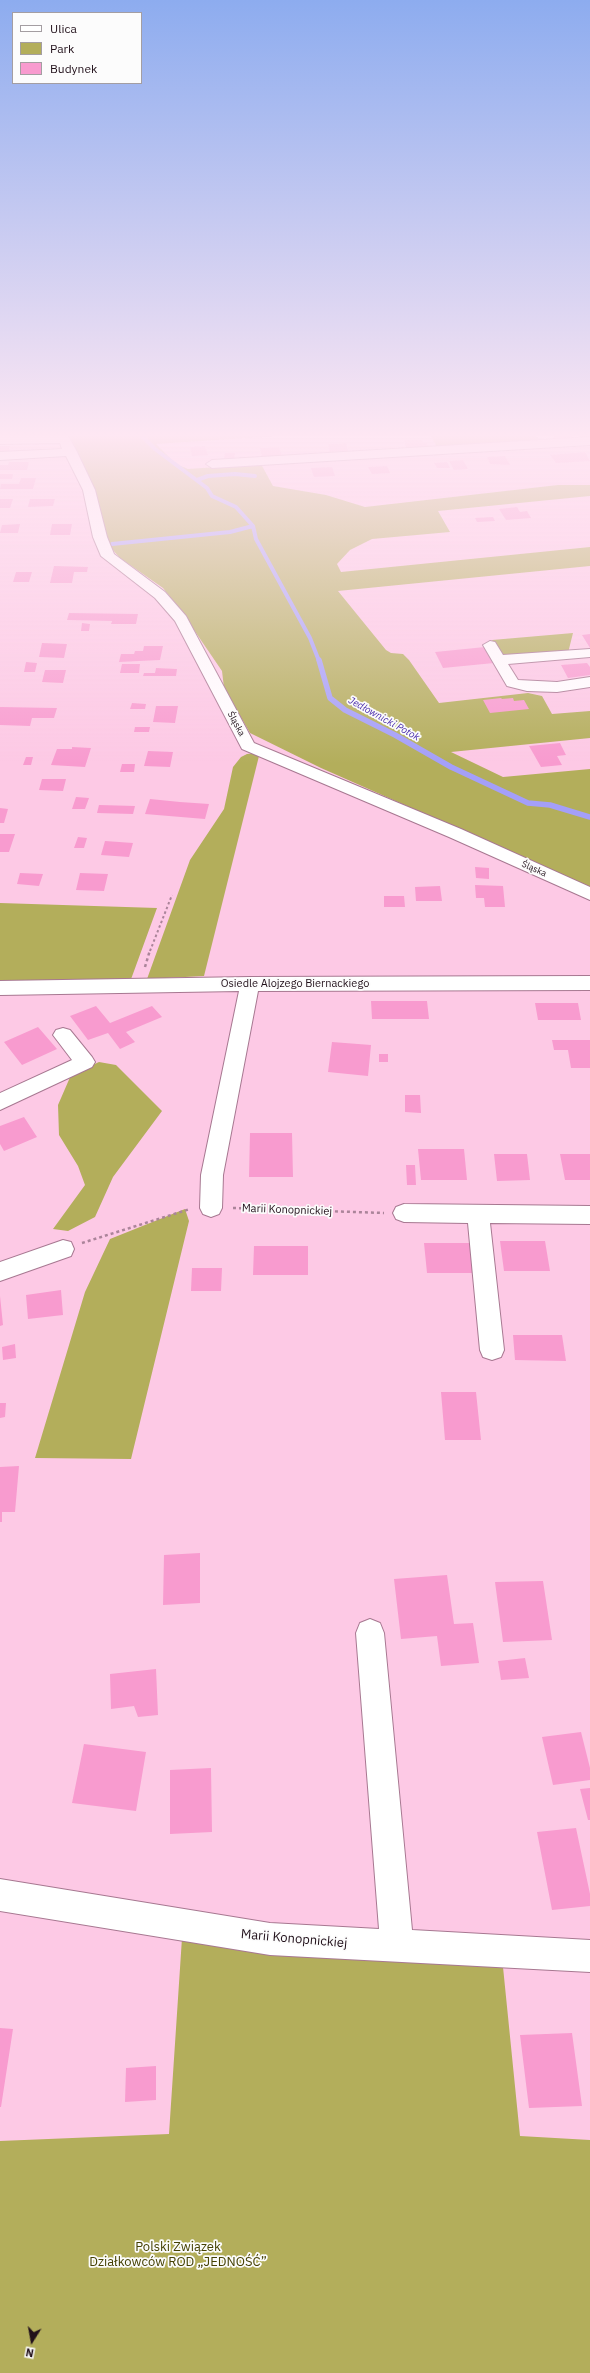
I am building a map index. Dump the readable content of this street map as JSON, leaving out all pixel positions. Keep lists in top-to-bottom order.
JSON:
{
  "streets": {
    "street": ["Śląska", "Osiedle Alojzego Biernackiego", "Marii Konopnickiej"]
  },
  "water": ["Jedłownicki Potok"],
  "parks": ["Polski Związek Działkowców ROD „JEDNOŚĆ”"],
  "legend": ["Ulica", "Park", "Budynek"],
  "north": "bottom"
}
